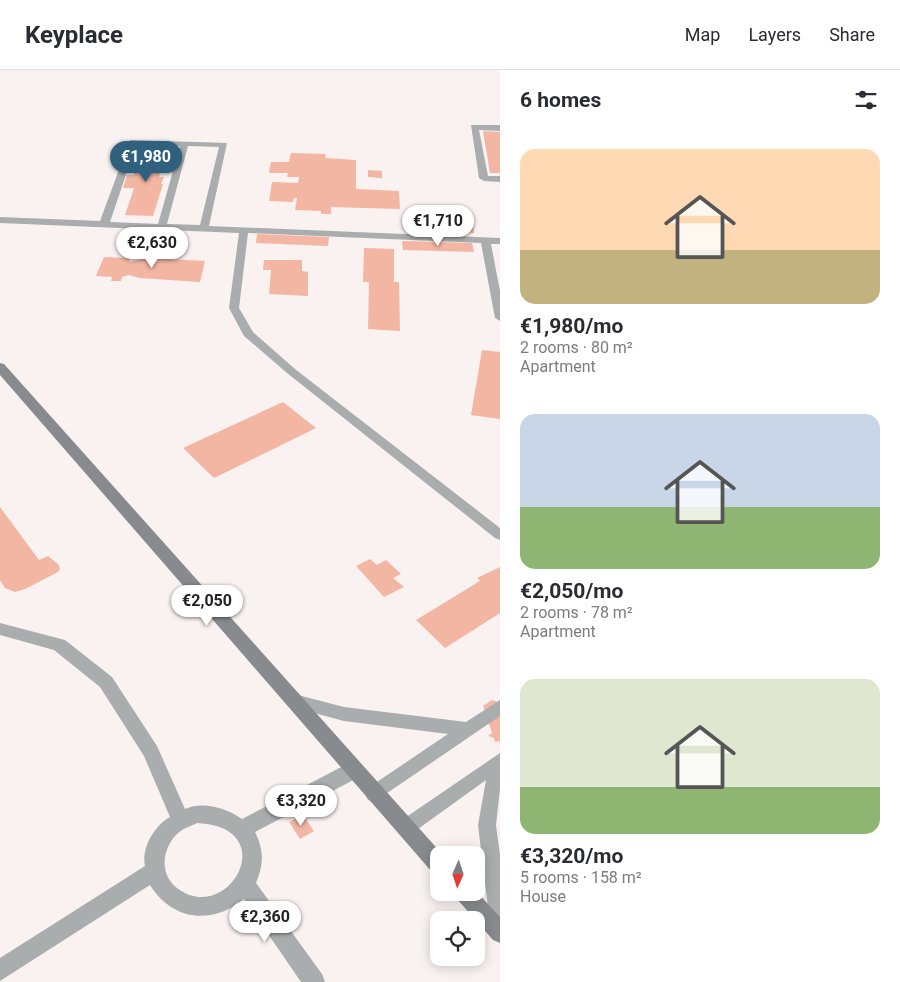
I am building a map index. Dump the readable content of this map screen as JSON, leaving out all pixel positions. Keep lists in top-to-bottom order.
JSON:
{
  "north": "bottom",
  "page": {
    "header": "Keyplace",
    "nav": ["Map", "Layers", "Share"],
    "heading": "6 homes",
    "list": [
      {
        "name": "€1,980/mo",
        "note": "2 rooms · 80 m² · Apartment"
      },
      {
        "name": "€2,050/mo",
        "note": "2 rooms · 78 m² · Apartment"
      },
      {
        "name": "€3,320/mo",
        "note": "5 rooms · 158 m² · House"
      }
    ],
    "price": [
      "€1,980",
      "€1,710",
      "€2,630",
      "€2,050",
      "€3,320",
      "€2,360"
    ]
  }
}
